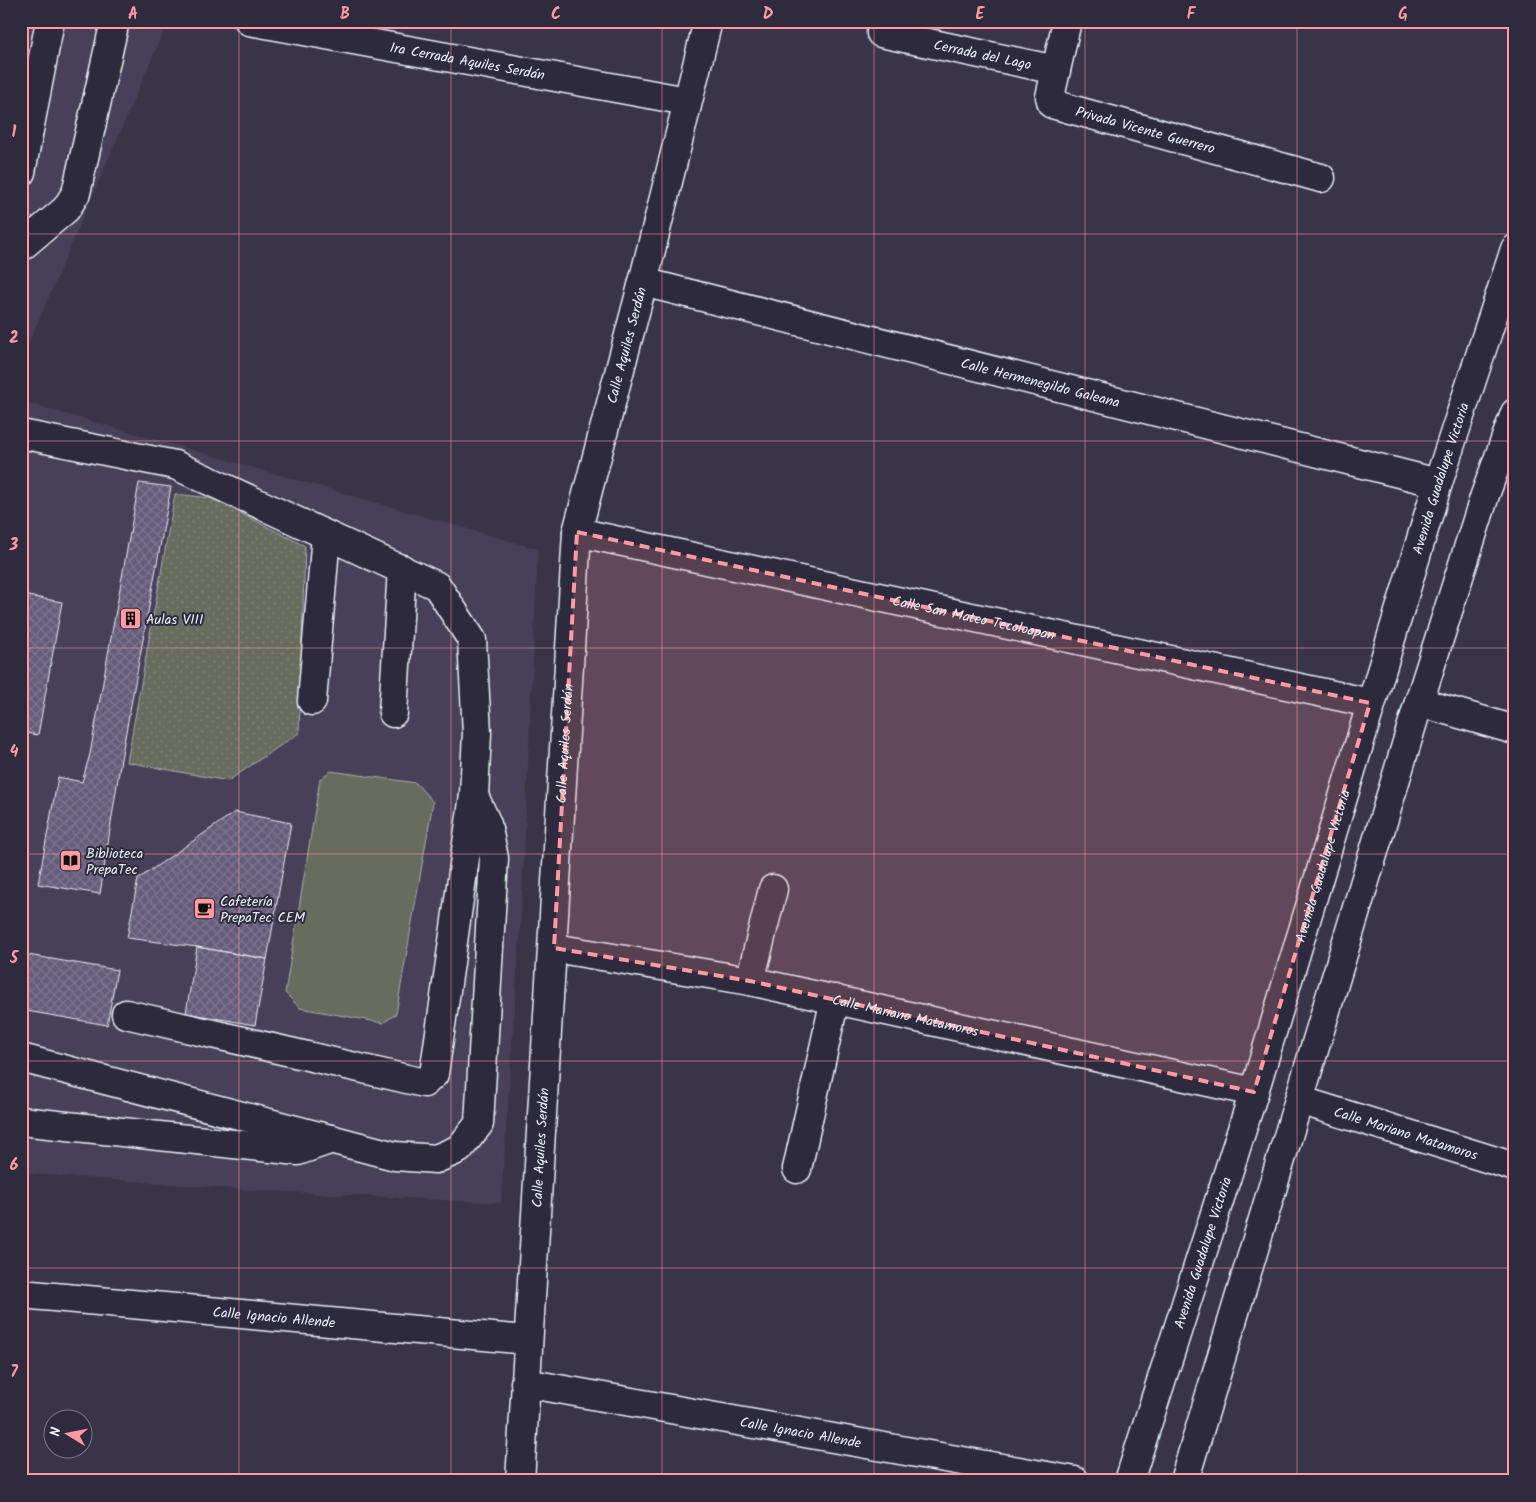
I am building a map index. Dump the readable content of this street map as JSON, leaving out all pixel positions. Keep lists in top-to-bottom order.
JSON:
{
  "streets": {
    "street": [
      "Cerrada del Lago",
      "1ra Cerrada Aquiles Serdán",
      "Privada Vicente Guerrero",
      "Calle Aquiles Serdán",
      "Calle Hermenegildo Galeana",
      "Avenida Guadalupe Victoria",
      "Calle San Mateo Tecoloapan",
      "Calle Mariano Matamoros",
      "Calle Ignacio Allende"
    ]
  },
  "crossings": [
    ["Cerrada del Lago", "Privada Vicente Guerrero"],
    ["1ra Cerrada Aquiles Serdán", "Calle Aquiles Serdán"],
    ["Calle Aquiles Serdán", "Calle Hermenegildo Galeana"],
    ["Calle Aquiles Serdán", "Calle San Mateo Tecoloapan"],
    ["Calle Aquiles Serdán", "Calle Mariano Matamoros"],
    ["Calle Aquiles Serdán", "Calle Ignacio Allende"],
    ["Calle Hermenegildo Galeana", "Avenida Guadalupe Victoria"],
    ["Avenida Guadalupe Victoria", "Calle San Mateo Tecoloapan"],
    ["Avenida Guadalupe Victoria", "Calle Mariano Matamoros"]
  ],
  "places": {
    "building": ["Aulas VIII"],
    "library": ["Biblioteca PrepaTec"],
    "cafe": ["Cafetería PrepaTec CEM"]
  },
  "north": "left",
  "grid": {
    "columns": [
      "A",
      "B",
      "C",
      "D",
      "E",
      "F",
      "G"
    ],
    "rows": [
      "1",
      "2",
      "3",
      "4",
      "5",
      "6",
      "7"
    ]
  }
}
